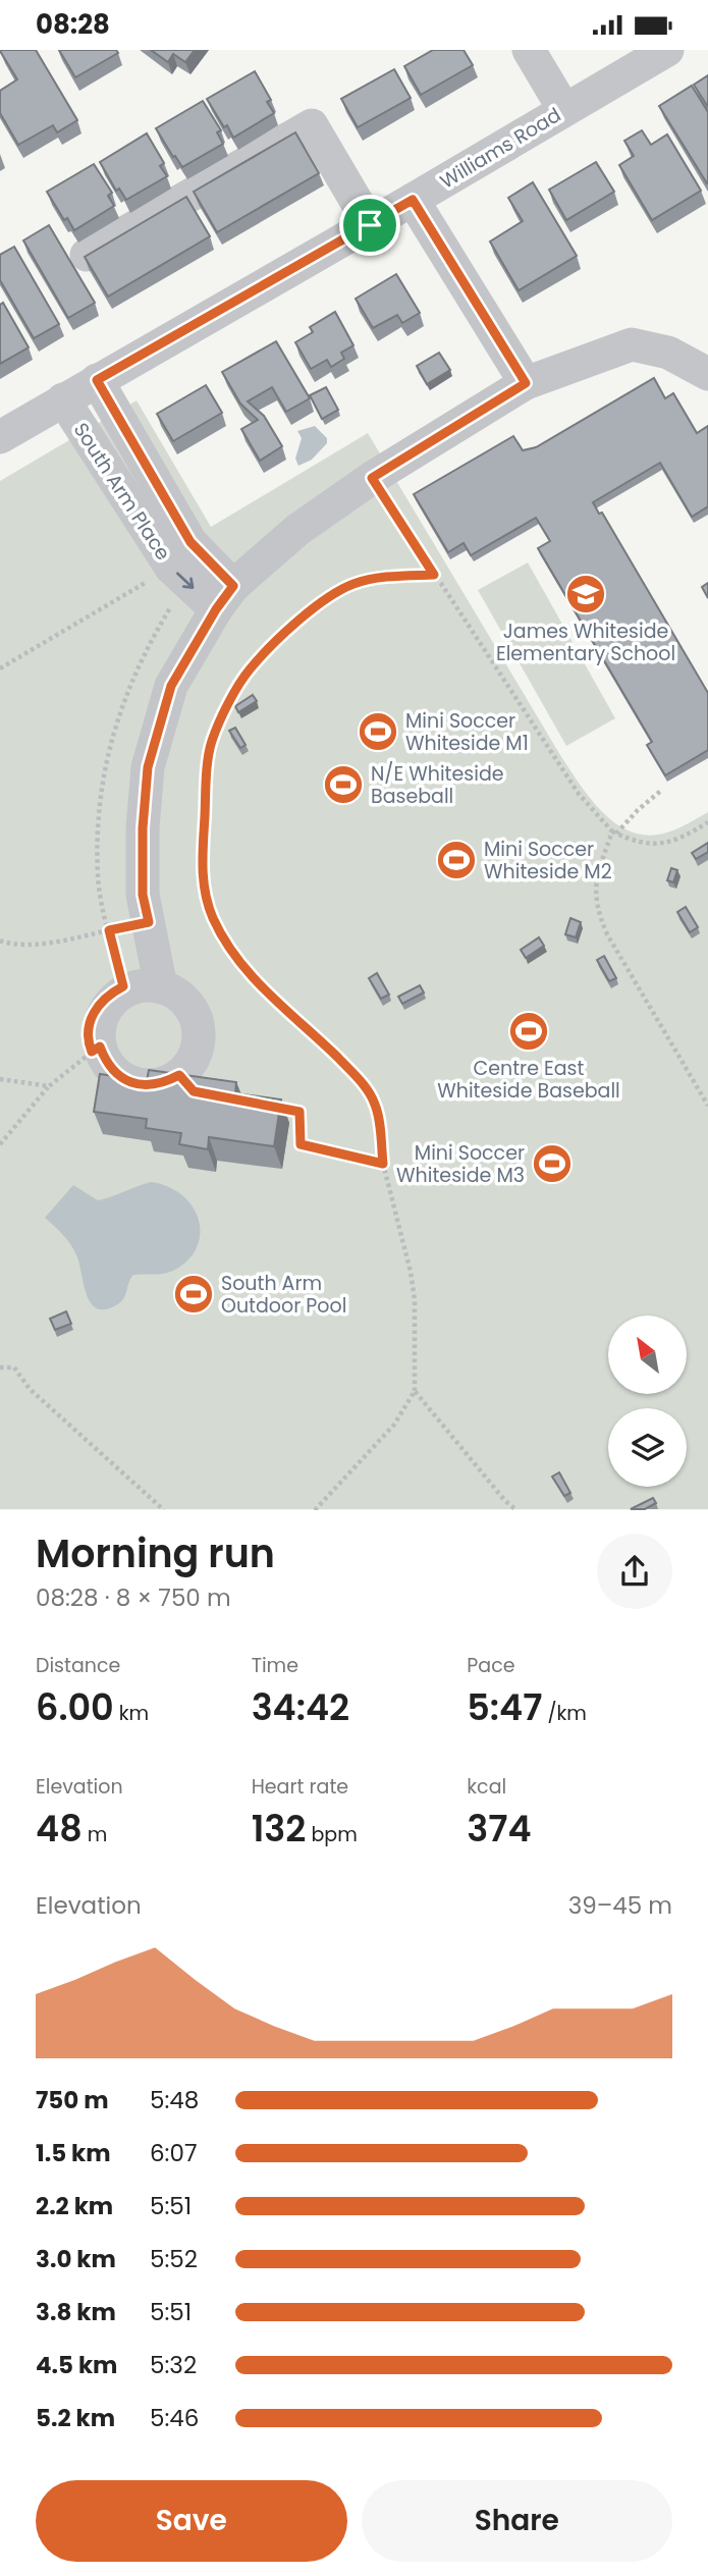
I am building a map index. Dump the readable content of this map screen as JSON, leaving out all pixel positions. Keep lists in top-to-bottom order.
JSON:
{
  "streets": {
    "street": ["Williams Road", "South Arm Place"]
  },
  "crossings": [
    ["Williams Road", "South Arm Place"]
  ],
  "places": {
    "school or university": ["James Whiteside Elementary School"],
    "sports": [
      "Mini Soccer Whiteside M1",
      "N/E Whiteside Baseball",
      "Mini Soccer Whiteside M2",
      "Centre East Whiteside Baseball",
      "Mini Soccer Whiteside M3",
      "South Arm Outdoor Pool"
    ]
  },
  "north": "top left",
  "page": {
    "status": "08:28",
    "heading": ["Morning run", "08:28 · 8 × 750 m"],
    "stats": [
      ["Distance", "6.00 km"],
      ["Time", "34:42"],
      ["Pace", "5:47 /km"],
      ["Elevation", "48 m"],
      ["Heart rate", "132 bpm"],
      ["kcal", "374"]
    ],
    "chart": ["Elevation", "39–45 m"],
    "list": [
      {
        "name": "750 m",
        "note": "5:48"
      },
      {
        "name": "1.5 km",
        "note": "6:07"
      },
      {
        "name": "2.2 km",
        "note": "5:51"
      },
      {
        "name": "3.0 km",
        "note": "5:52"
      },
      {
        "name": "3.8 km",
        "note": "5:51"
      },
      {
        "name": "4.5 km",
        "note": "5:32"
      },
      {
        "name": "5.2 km",
        "note": "5:46"
      }
    ],
    "buttons": ["Save", "Share"]
  }
}
